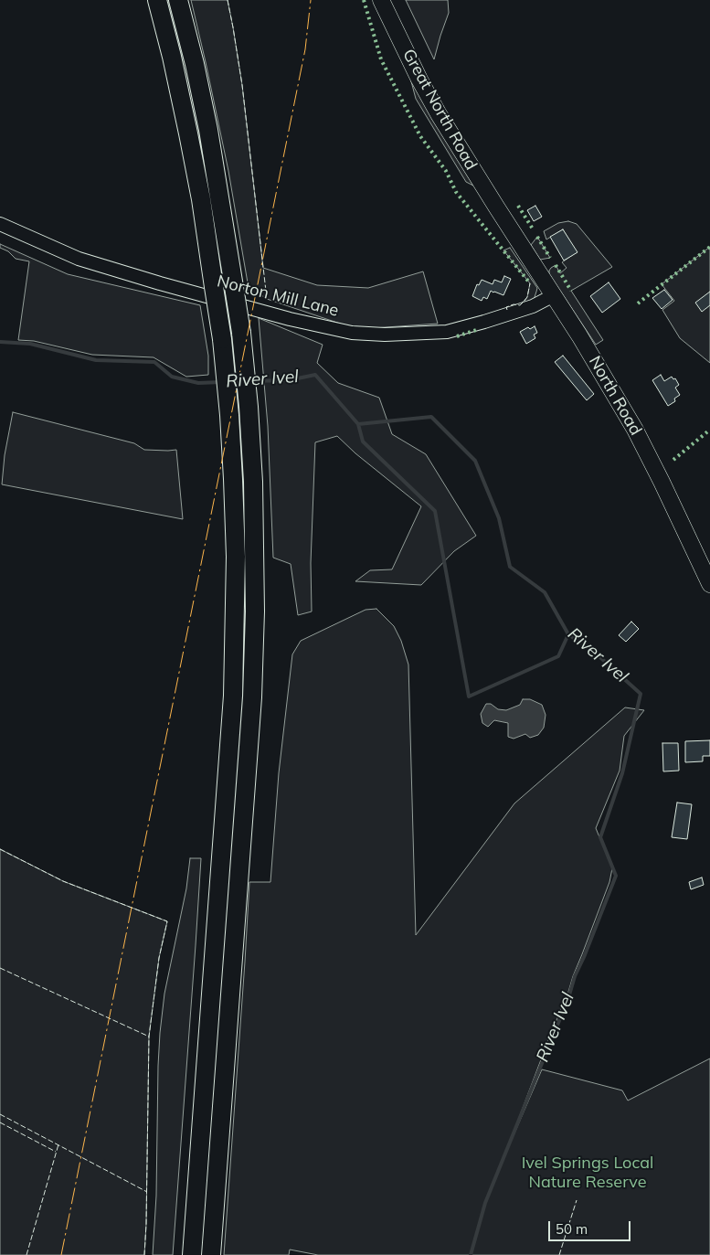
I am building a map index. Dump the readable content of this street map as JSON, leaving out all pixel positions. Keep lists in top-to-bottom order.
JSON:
{
  "streets": {
    "main road": ["Great North Road", "North Road"],
    "street": ["Norton Mill Lane"]
  },
  "crossings": [
    ["Great North Road", "North Road"],
    ["Norton Mill Lane", "North Road"]
  ],
  "water": ["River Ivel"],
  "parks": ["Ivel Springs Local Nature Reserve"],
  "scale_bar": "50 m"
}
